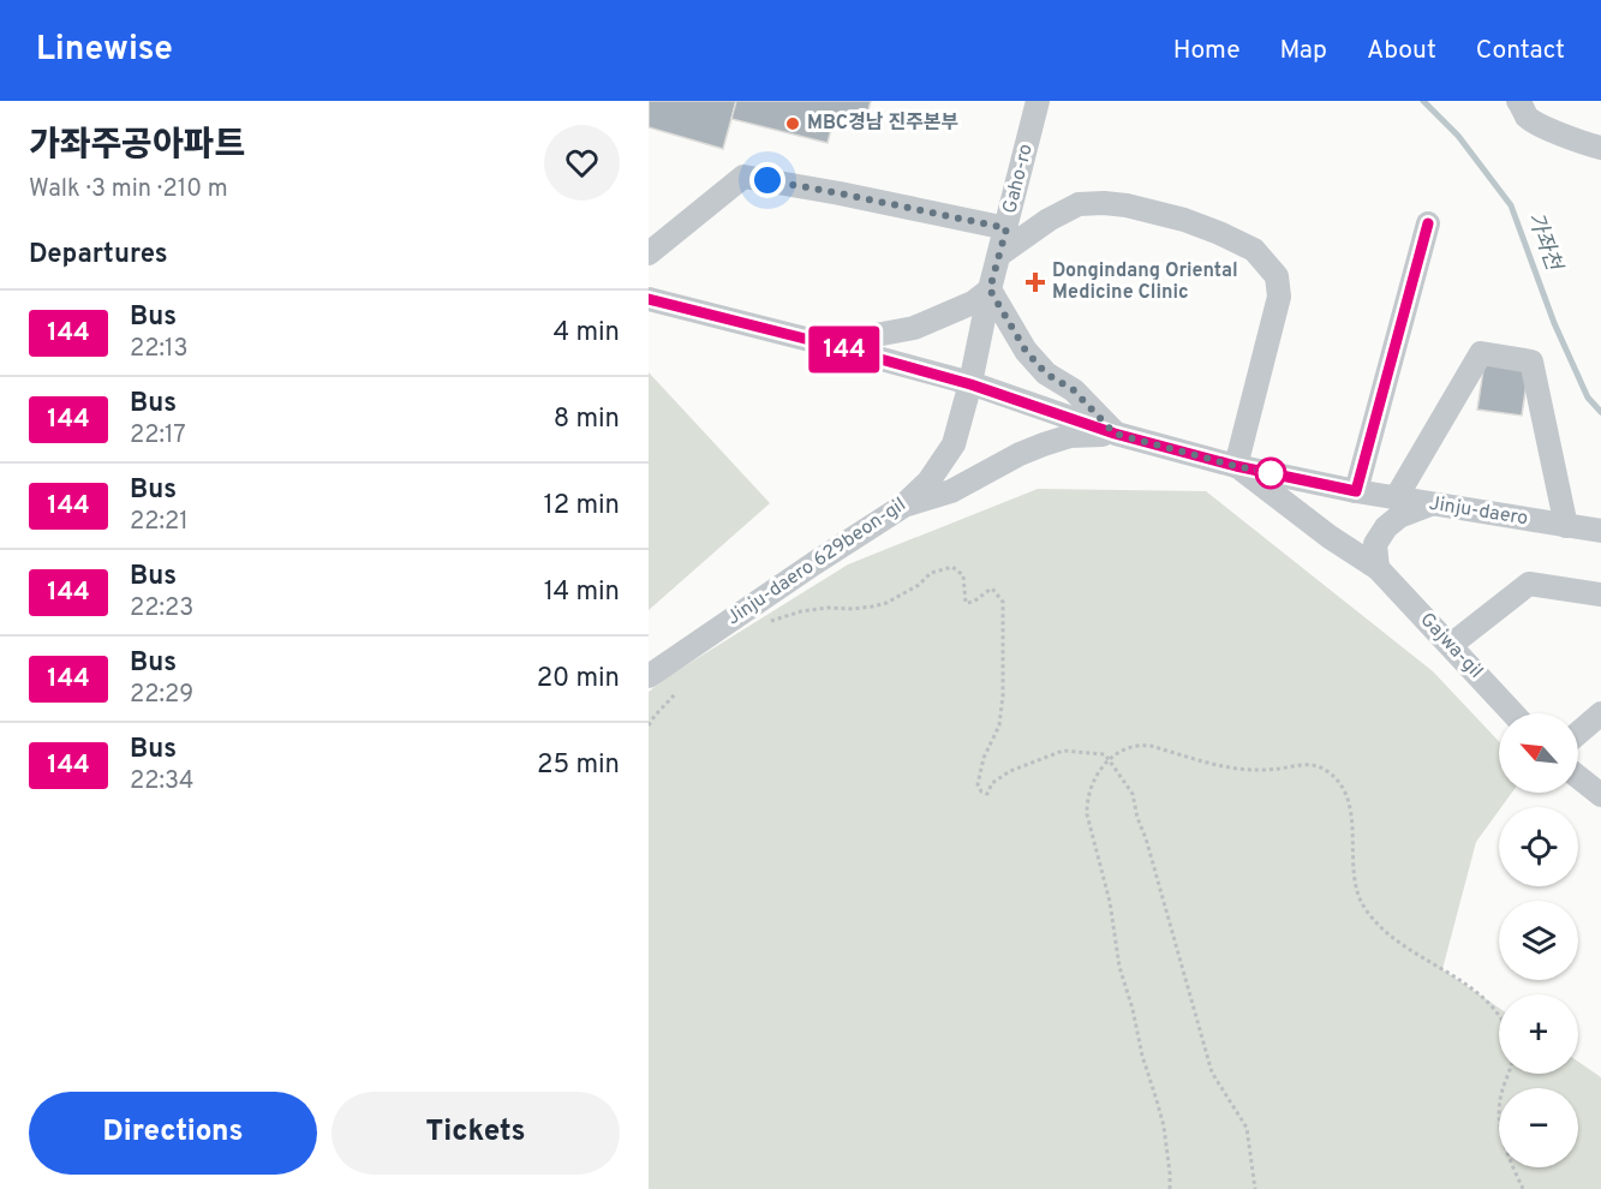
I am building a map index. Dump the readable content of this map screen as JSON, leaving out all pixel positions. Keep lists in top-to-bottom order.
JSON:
{
  "streets": {
    "street": [
      "Gaho-ro",
      "Jinju-daero",
      "Jinju-daero 629beon-gil",
      "Gajwa-gil"
    ]
  },
  "crossings": [
    ["Gaho-ro", "Jinju-daero"],
    ["Gaho-ro", "Jinju-daero 629beon-gil"],
    ["Jinju-daero", "Jinju-daero 629beon-gil"],
    ["Jinju-daero", "Gajwa-gil"]
  ],
  "water": ["가좌천"],
  "places": {
    "other": ["MBC경남 진주본부"],
    "health": ["Dongindang Oriental Medicine Clinic"]
  },
  "lines": ["bus line 144"],
  "north": "top left",
  "page": {
    "header": "Linewise",
    "nav": [
      "Home",
      "Map",
      "About",
      "Contact"
    ],
    "heading": [
      ["가좌주공아파트", "Walk · 3 min · 210 m"],
      "Departures"
    ],
    "on_map": "144",
    "list": [
      {
        "mark": "144",
        "name": "Bus",
        "note": "22:13",
        "value": "4 min"
      },
      {
        "mark": "144",
        "name": "Bus",
        "note": "22:17",
        "value": "8 min"
      },
      {
        "mark": "144",
        "name": "Bus",
        "note": "22:21",
        "value": "12 min"
      },
      {
        "mark": "144",
        "name": "Bus",
        "note": "22:23",
        "value": "14 min"
      },
      {
        "mark": "144",
        "name": "Bus",
        "note": "22:29",
        "value": "20 min"
      },
      {
        "mark": "144",
        "name": "Bus",
        "note": "22:34",
        "value": "25 min"
      }
    ],
    "map_buttons": ["+", "−"],
    "buttons": ["Directions", "Tickets"]
  }
}
